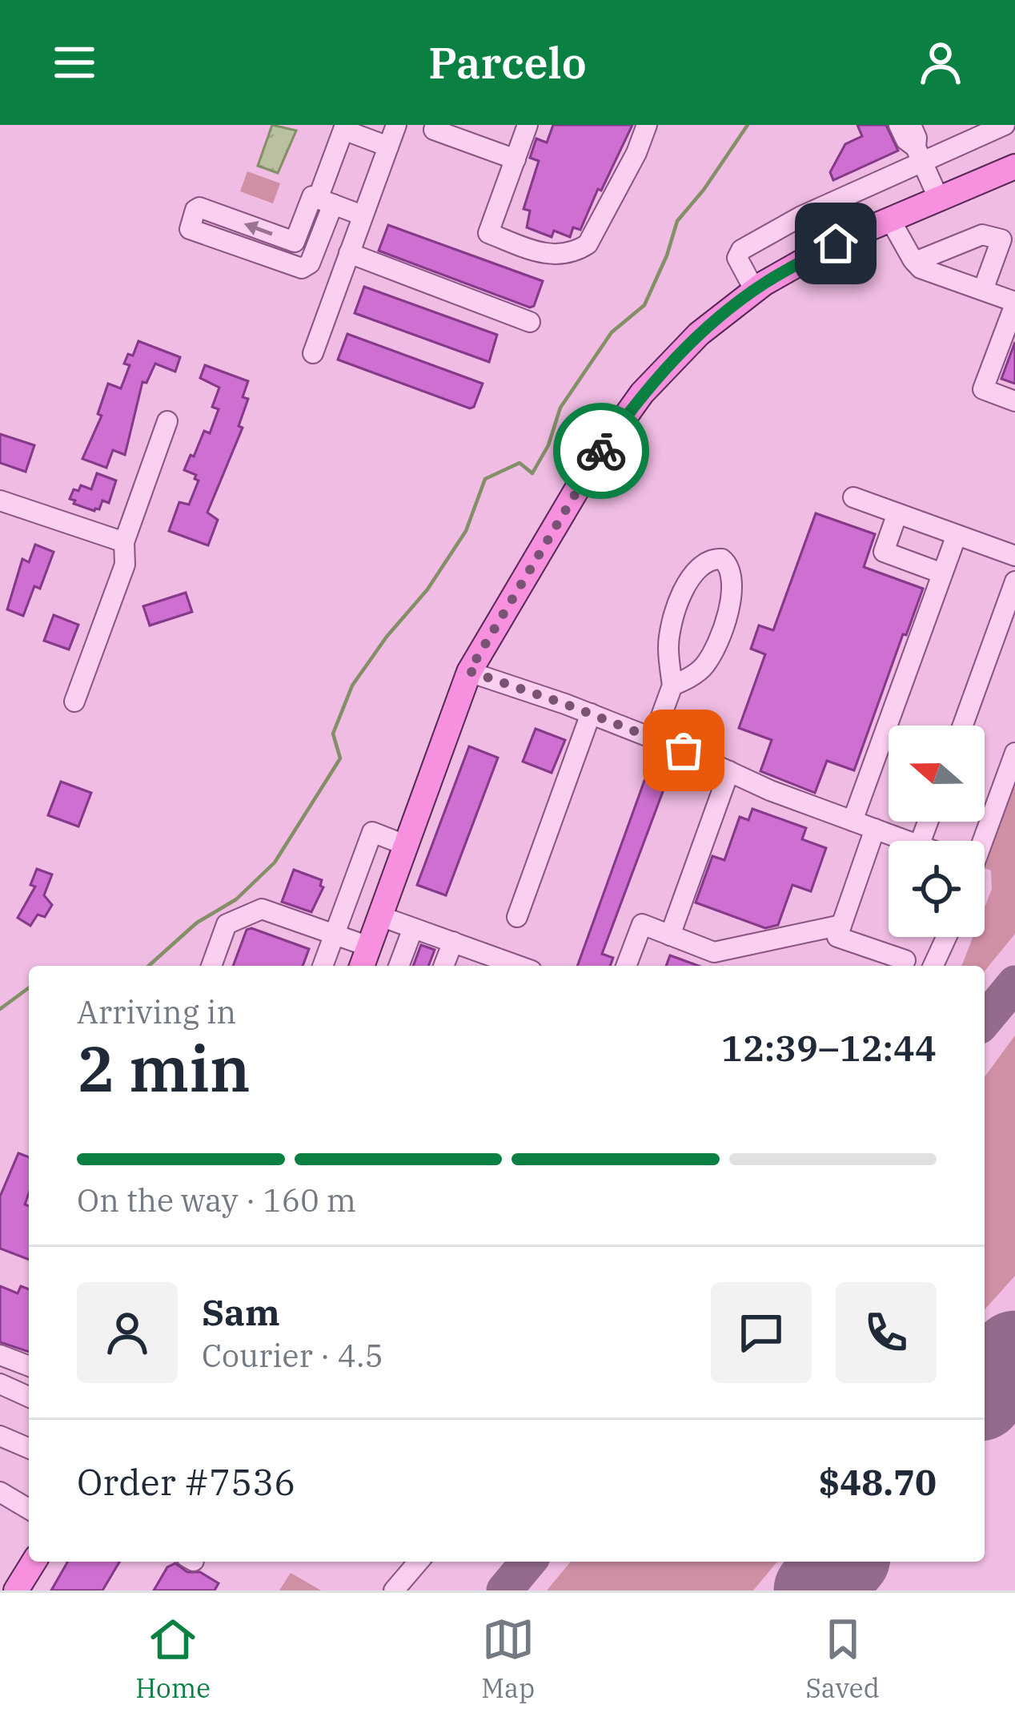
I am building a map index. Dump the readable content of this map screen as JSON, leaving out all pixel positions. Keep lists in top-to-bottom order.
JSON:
{
  "north": "left",
  "page": {
    "header": "Parcelo",
    "heading": ["2 min", "Arriving in", "12:39–12:44"],
    "panel": [
      "Sam",
      "Courier · 4.5",
      "Order #7536",
      "$48.70"
    ],
    "bar": "On the way · 160 m",
    "tabs": ["Home", "Map", "Saved"]
  }
}
